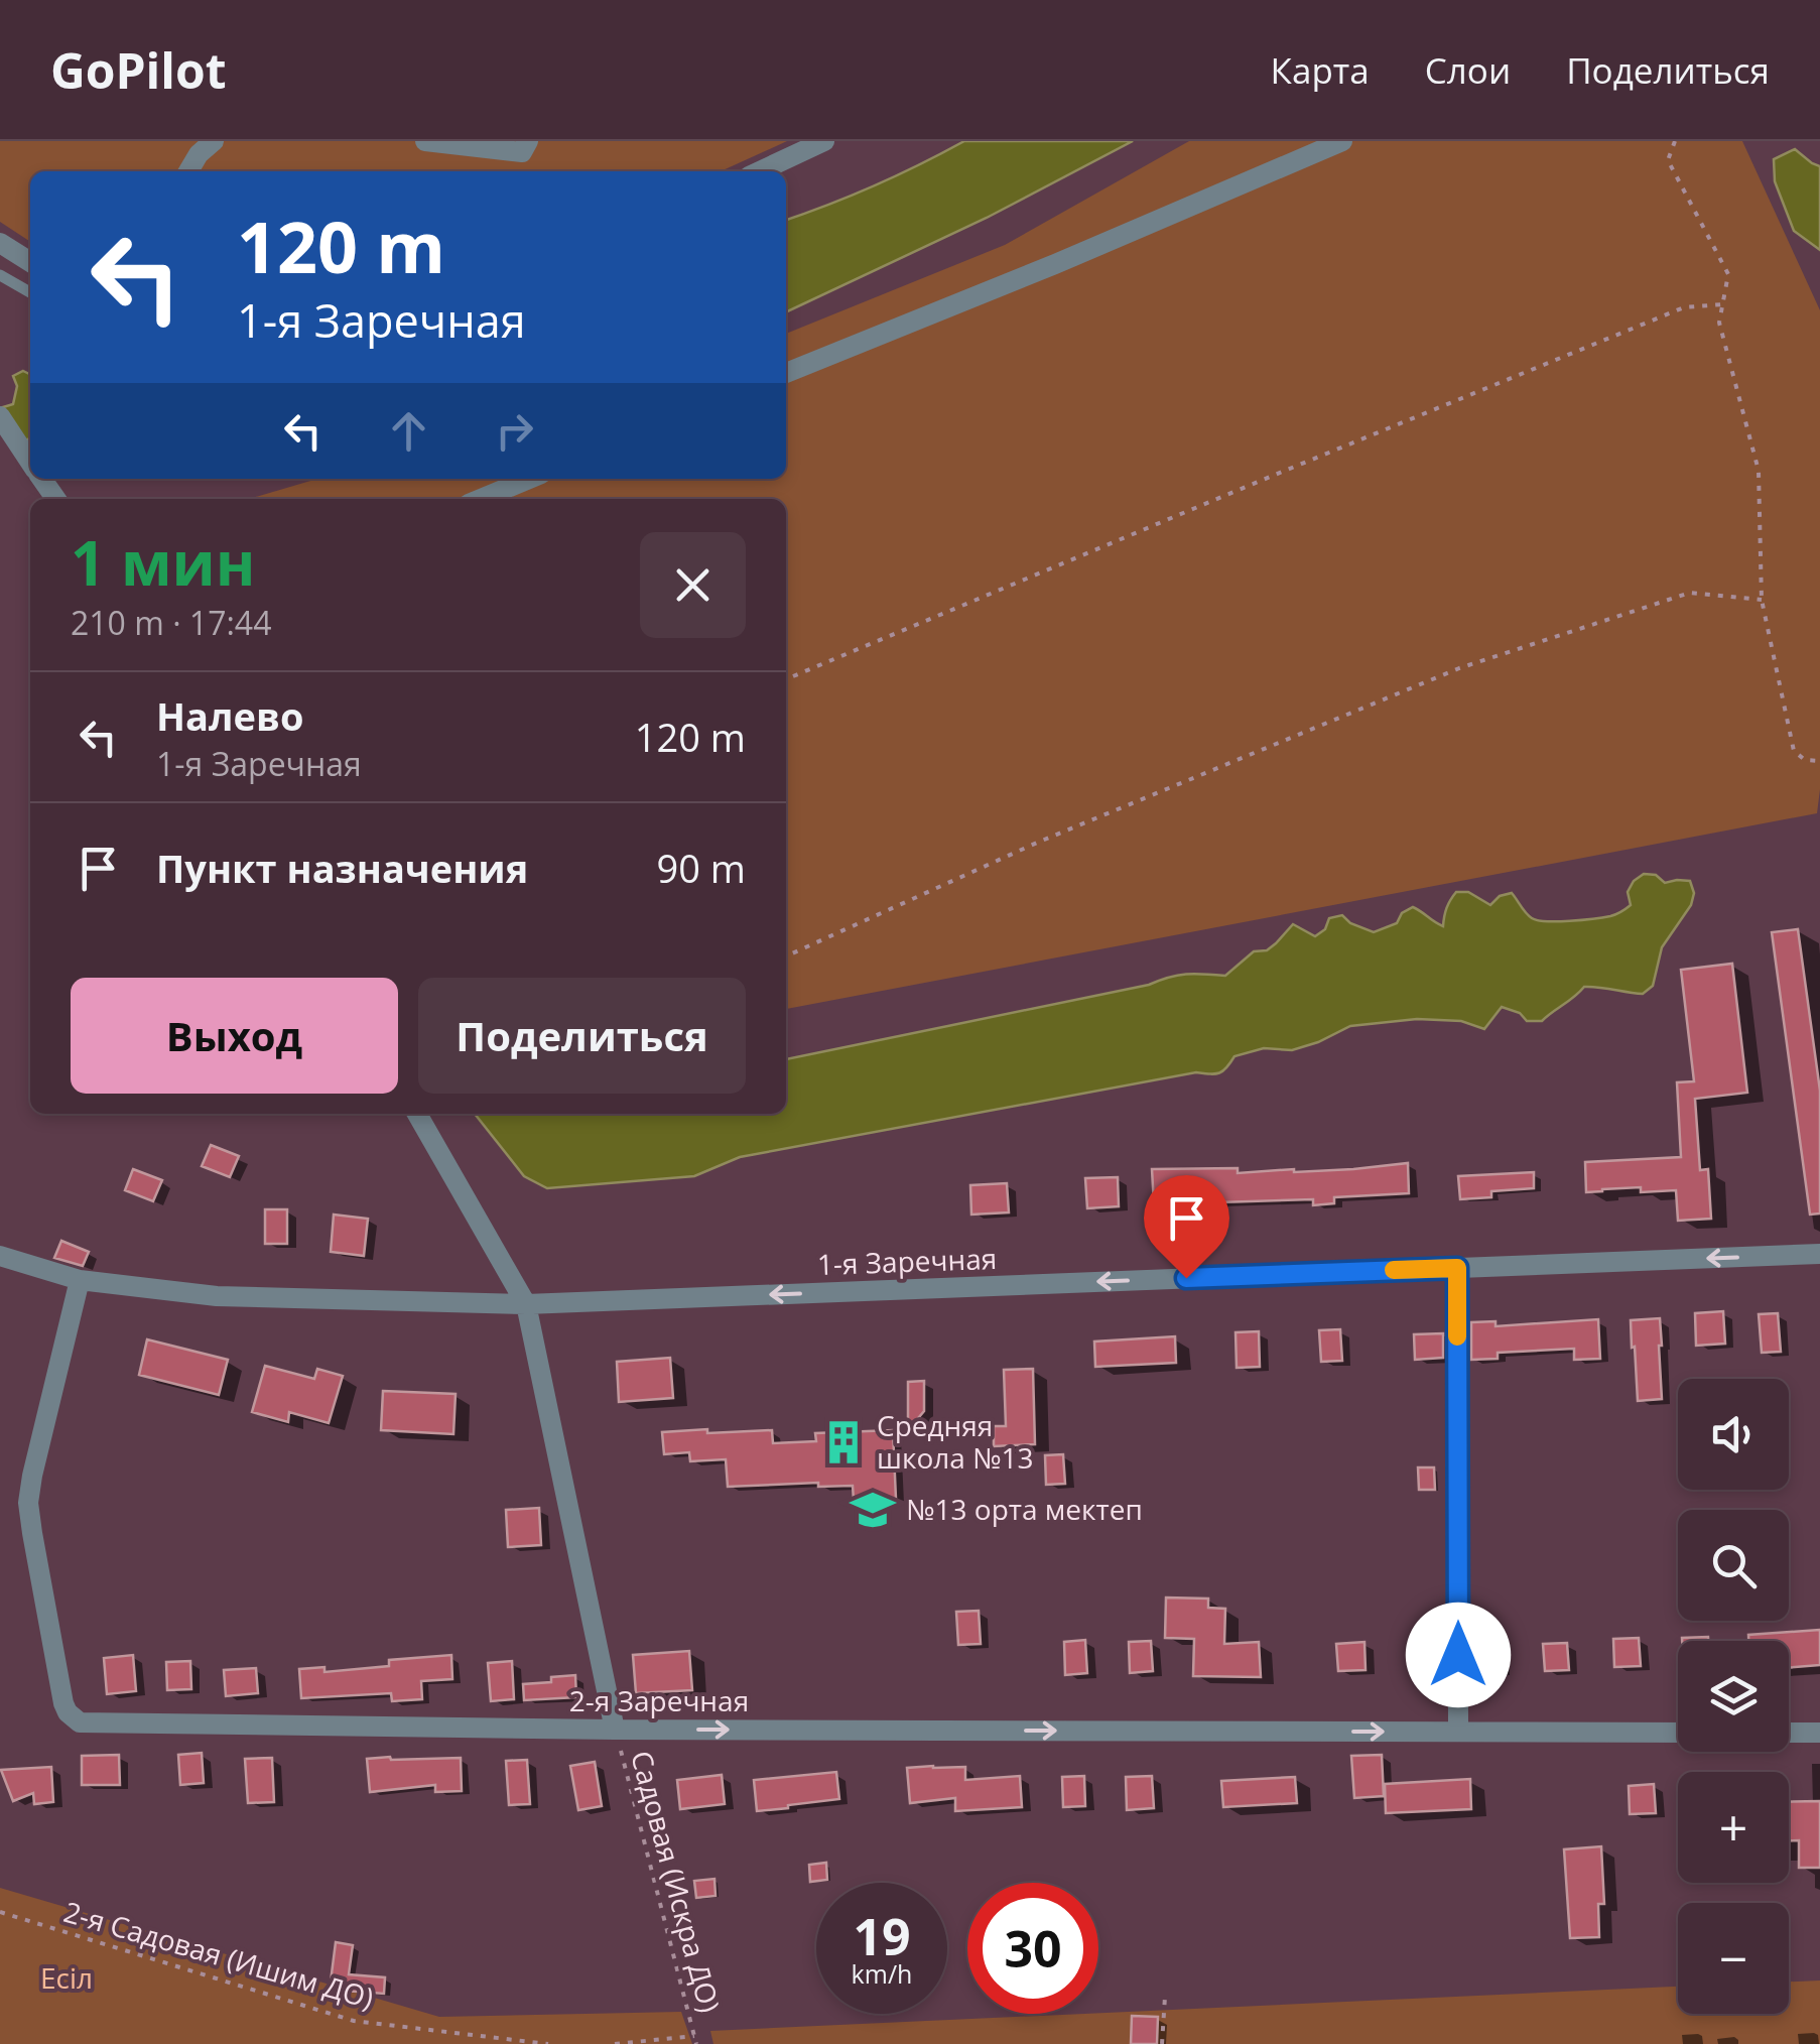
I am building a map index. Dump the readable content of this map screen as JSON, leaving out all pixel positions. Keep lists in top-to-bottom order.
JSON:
{
  "streets": {
    "street": ["1-я Заречная", "2-я Заречная"],
    "path": ["Садовая (Искра ДО)", "2-я Садовая (Ишим ДО)"]
  },
  "crossings": [
    ["1-я Заречная", "2-я Заречная"],
    ["2-я Заречная", "Садовая (Искра ДО)"]
  ],
  "one_way": ["1-я Заречная", "2-я Заречная"],
  "parks": ["Есіл"],
  "places": {
    "building": ["Средняя школа №13"],
    "school or university": ["№13 орта мектеп"]
  },
  "page": {
    "header": "GoPilot",
    "nav": ["Карта", "Слои", "Поделиться"],
    "turn": ["120 m", "1-я Заречная"],
    "heading": ["1 мин", "210 m · 17:44"],
    "list": [
      {
        "name": "Налево",
        "note": "1-я Заречная",
        "value": "120 m"
      },
      {
        "name": "Пункт назначения",
        "value": "90 m"
      }
    ],
    "buttons": ["Выход", "Поделиться"],
    "map_buttons": ["+", "−"],
    "speed": "19 km/h",
    "limit": "30"
  }
}
